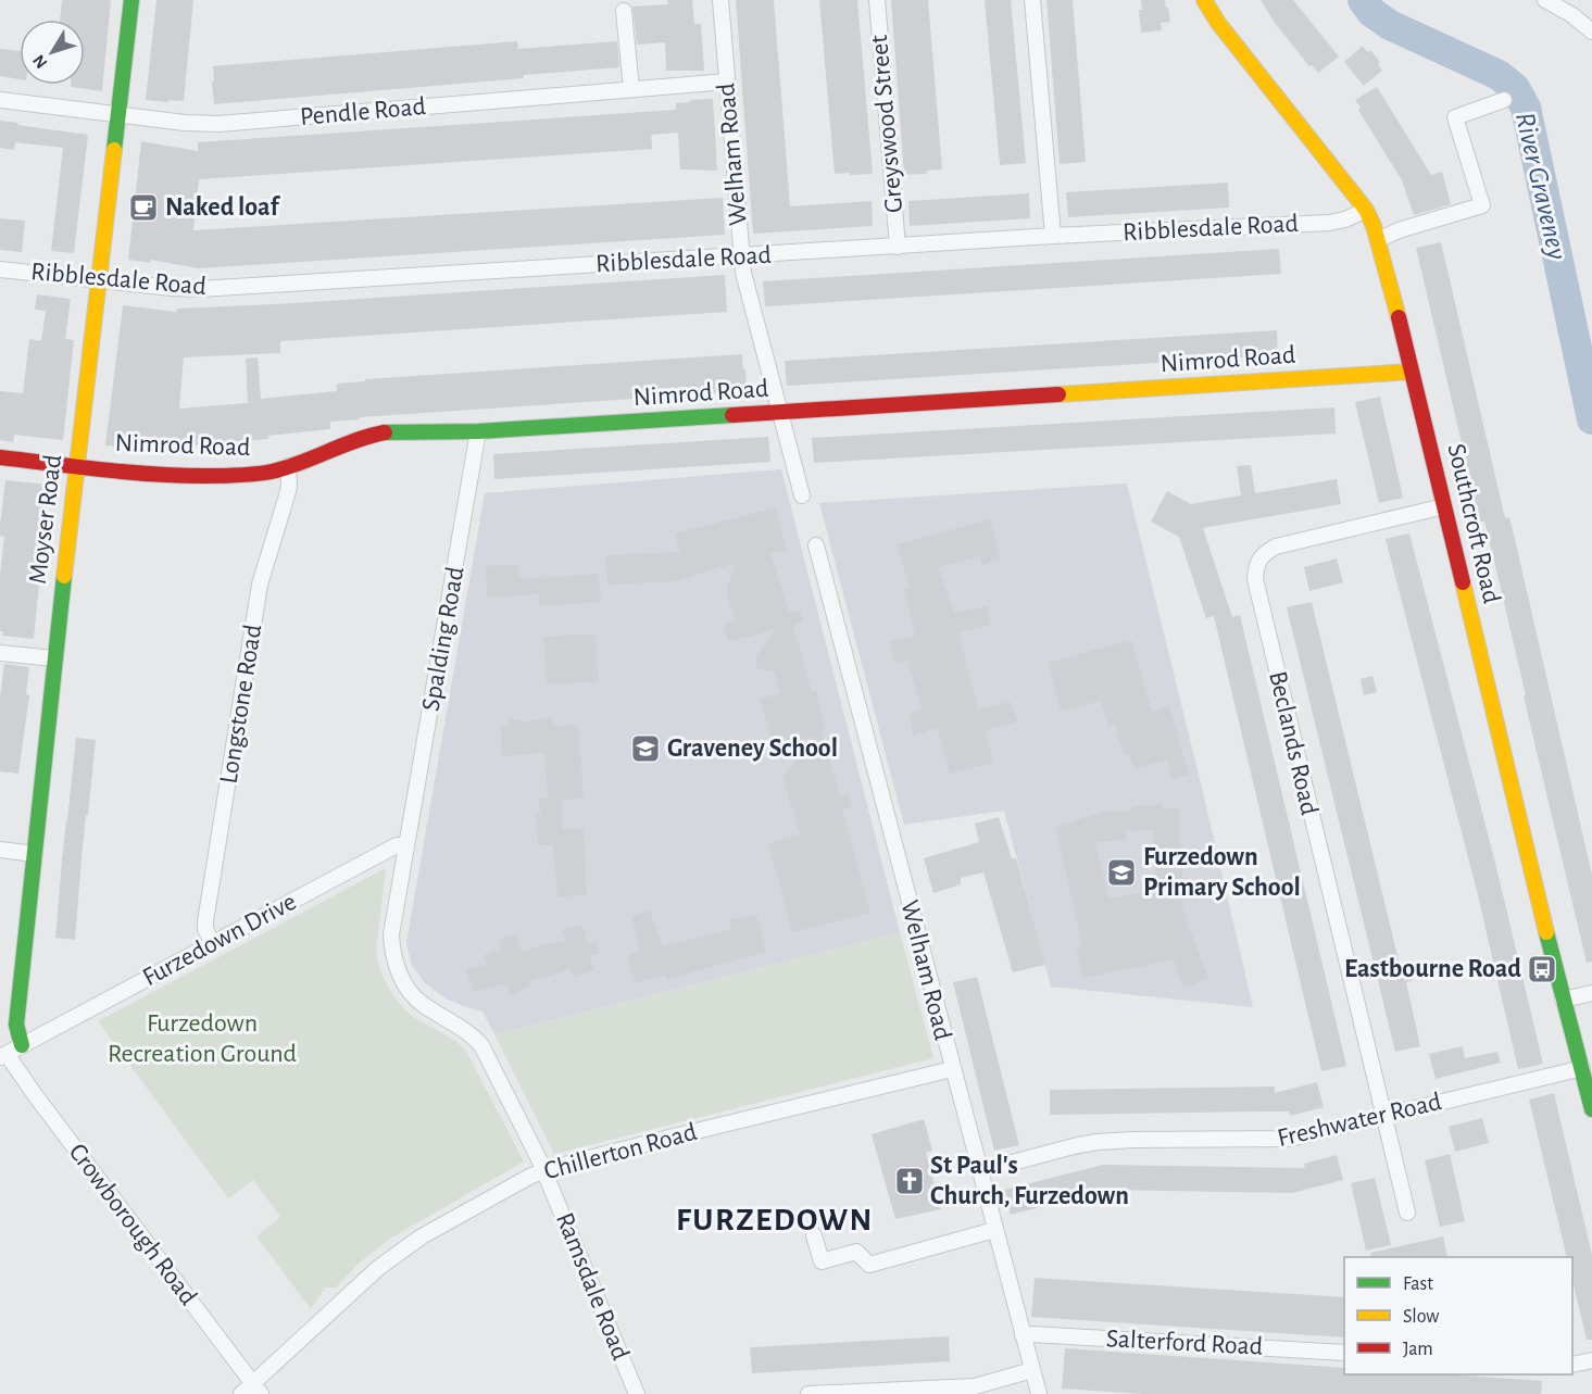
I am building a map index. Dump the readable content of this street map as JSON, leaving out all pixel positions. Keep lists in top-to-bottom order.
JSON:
{
  "streets": {
    "street": [
      "Pendle Road",
      "Greyswood Street",
      "Welham Road",
      "Ribblesdale Road",
      "Nimrod Road",
      "Moyser Road",
      "Southcroft Road",
      "Spalding Road",
      "Longstone Road",
      "Beclands Road",
      "Furzedown Drive",
      "Freshwater Road",
      "Chillerton Road",
      "Crowborough Road",
      "Ramsdale Road",
      "Salterford Road"
    ]
  },
  "crossings": [
    ["Pendle Road", "Welham Road"],
    ["Pendle Road", "Moyser Road"],
    ["Greyswood Street", "Ribblesdale Road"],
    ["Welham Road", "Ribblesdale Road"],
    ["Welham Road", "Nimrod Road"],
    ["Welham Road", "Freshwater Road"],
    ["Welham Road", "Chillerton Road"],
    ["Welham Road", "Salterford Road"],
    ["Ribblesdale Road", "Moyser Road"],
    ["Ribblesdale Road", "Southcroft Road"],
    ["Nimrod Road", "Moyser Road"],
    ["Nimrod Road", "Southcroft Road"],
    ["Nimrod Road", "Spalding Road"],
    ["Nimrod Road", "Longstone Road"],
    ["Moyser Road", "Furzedown Drive"],
    ["Southcroft Road", "Beclands Road"],
    ["Southcroft Road", "Freshwater Road"],
    ["Spalding Road", "Furzedown Drive"],
    ["Spalding Road", "Ramsdale Road"],
    ["Longstone Road", "Furzedown Drive"],
    ["Beclands Road", "Freshwater Road"],
    ["Furzedown Drive", "Crowborough Road"],
    ["Furzedown Drive", "Ramsdale Road"],
    ["Chillerton Road", "Crowborough Road"],
    ["Chillerton Road", "Ramsdale Road"]
  ],
  "districts": ["FURZEDOWN"],
  "water": ["River Graveney"],
  "parks": ["Furzedown Recreation Ground"],
  "places": {
    "cafe": ["Naked loaf"],
    "school or university": ["Graveney School", "Furzedown Primary School"],
    "bus stop": ["Eastbourne Road"],
    "church": ["St Paul's Church, Furzedown"]
  },
  "legend": ["Fast", "Slow", "Jam"],
  "north": "bottom left"
}
